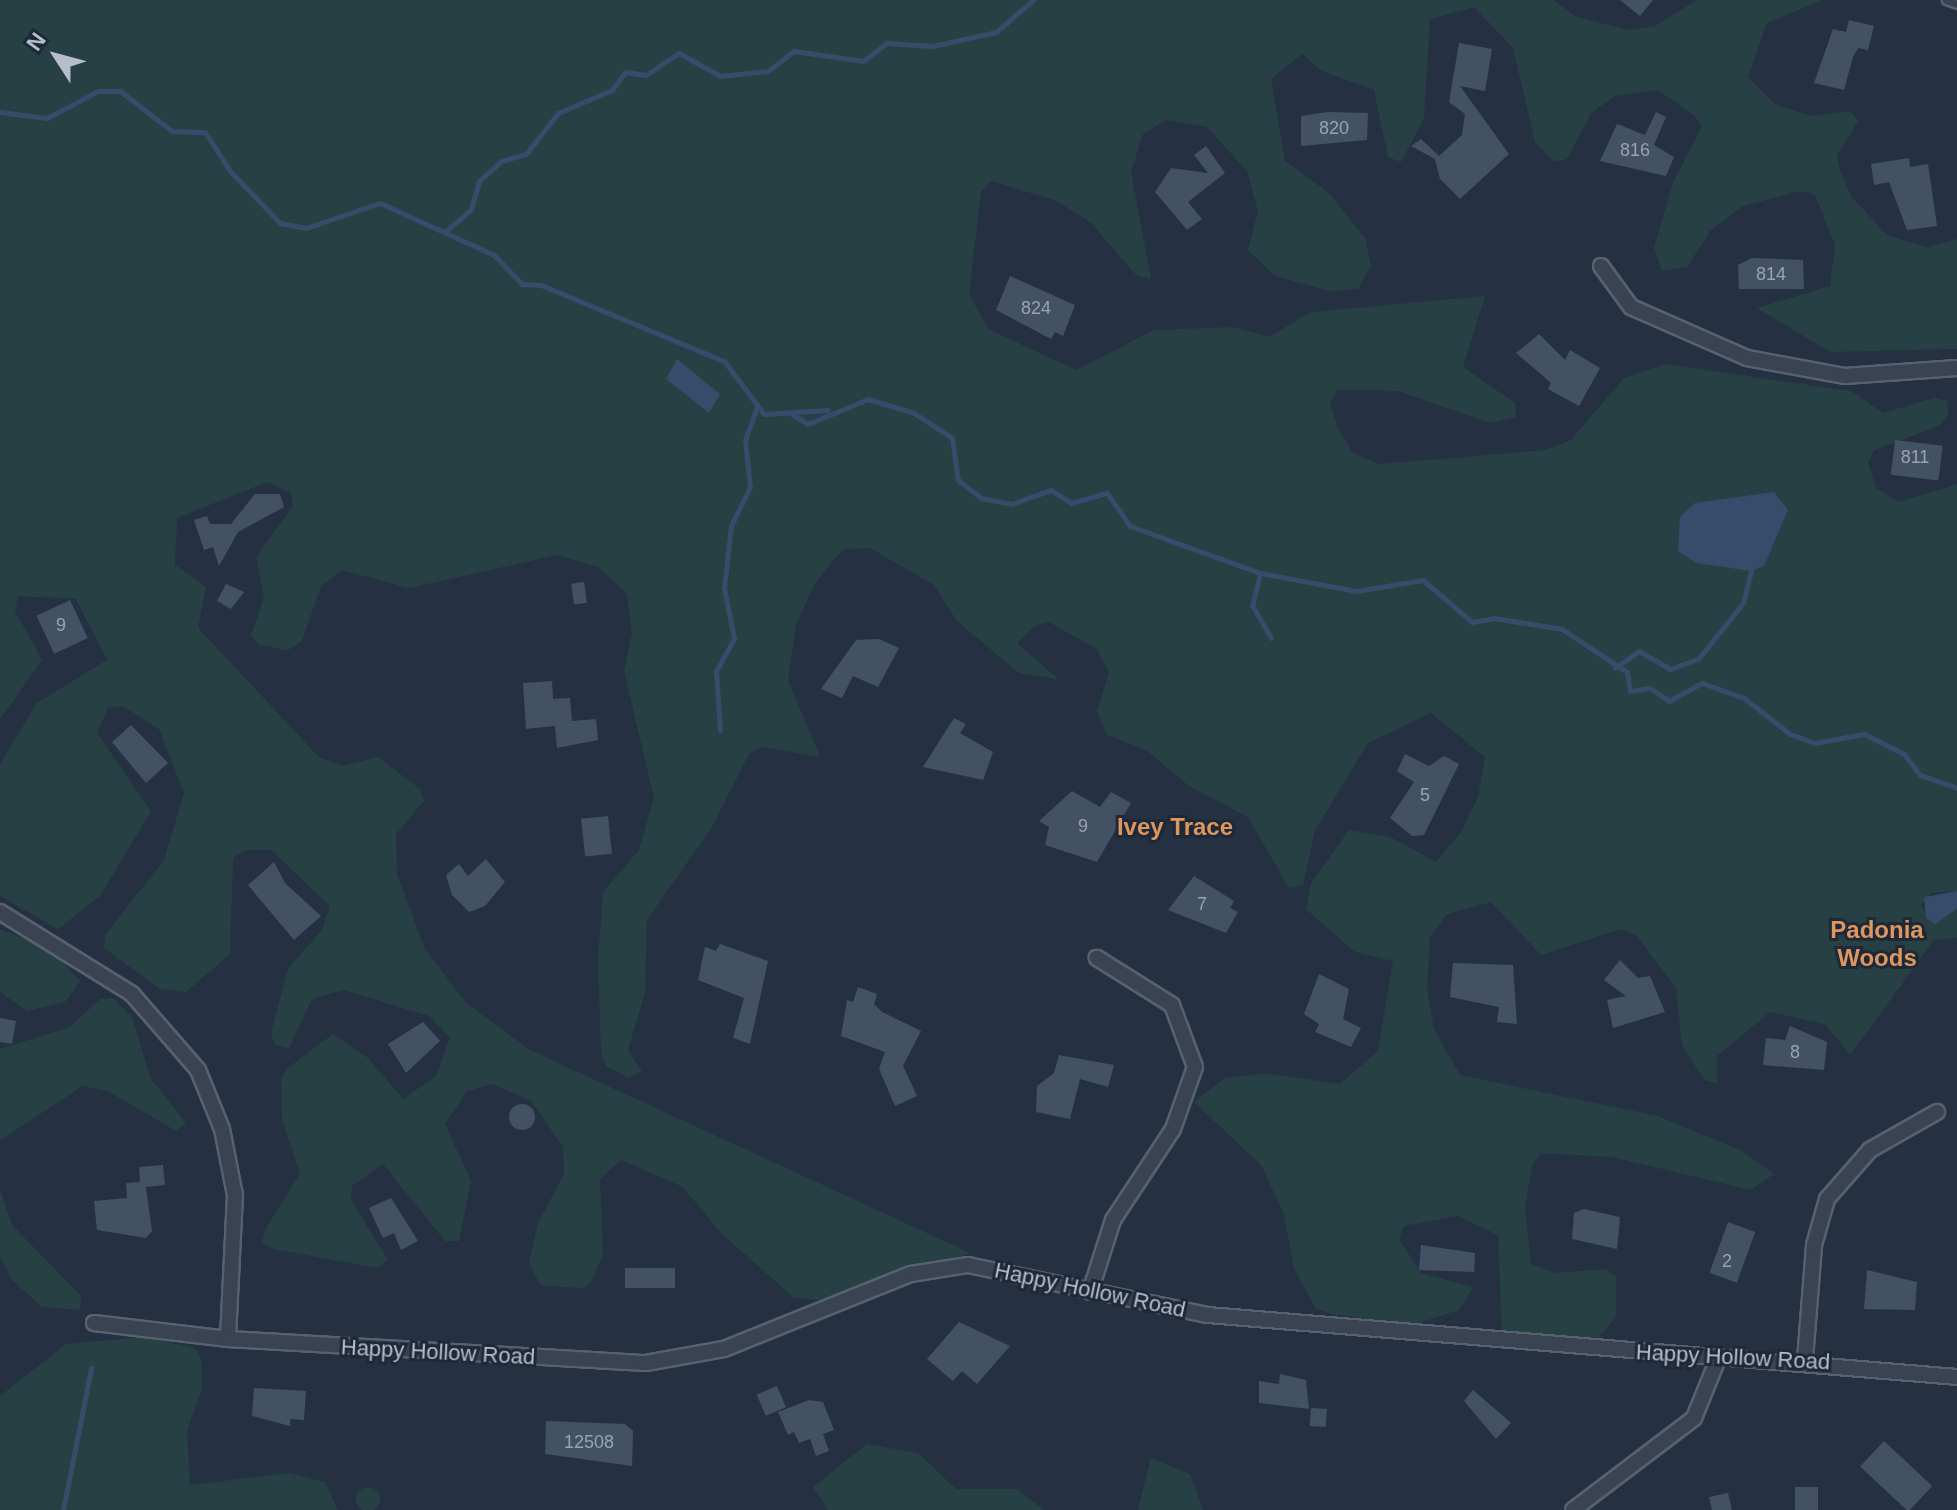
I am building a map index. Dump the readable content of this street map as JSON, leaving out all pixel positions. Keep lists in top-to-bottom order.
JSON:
{
  "streets": {
    "street": ["Happy Hollow Road"]
  },
  "districts": ["Ivey Trace", "Padonia Woods"],
  "house_numbers": [
    "820",
    "816",
    "814",
    "824",
    "811",
    "9",
    "5",
    "9",
    "7",
    "8",
    "2",
    "12508"
  ],
  "north": "top left"
}
